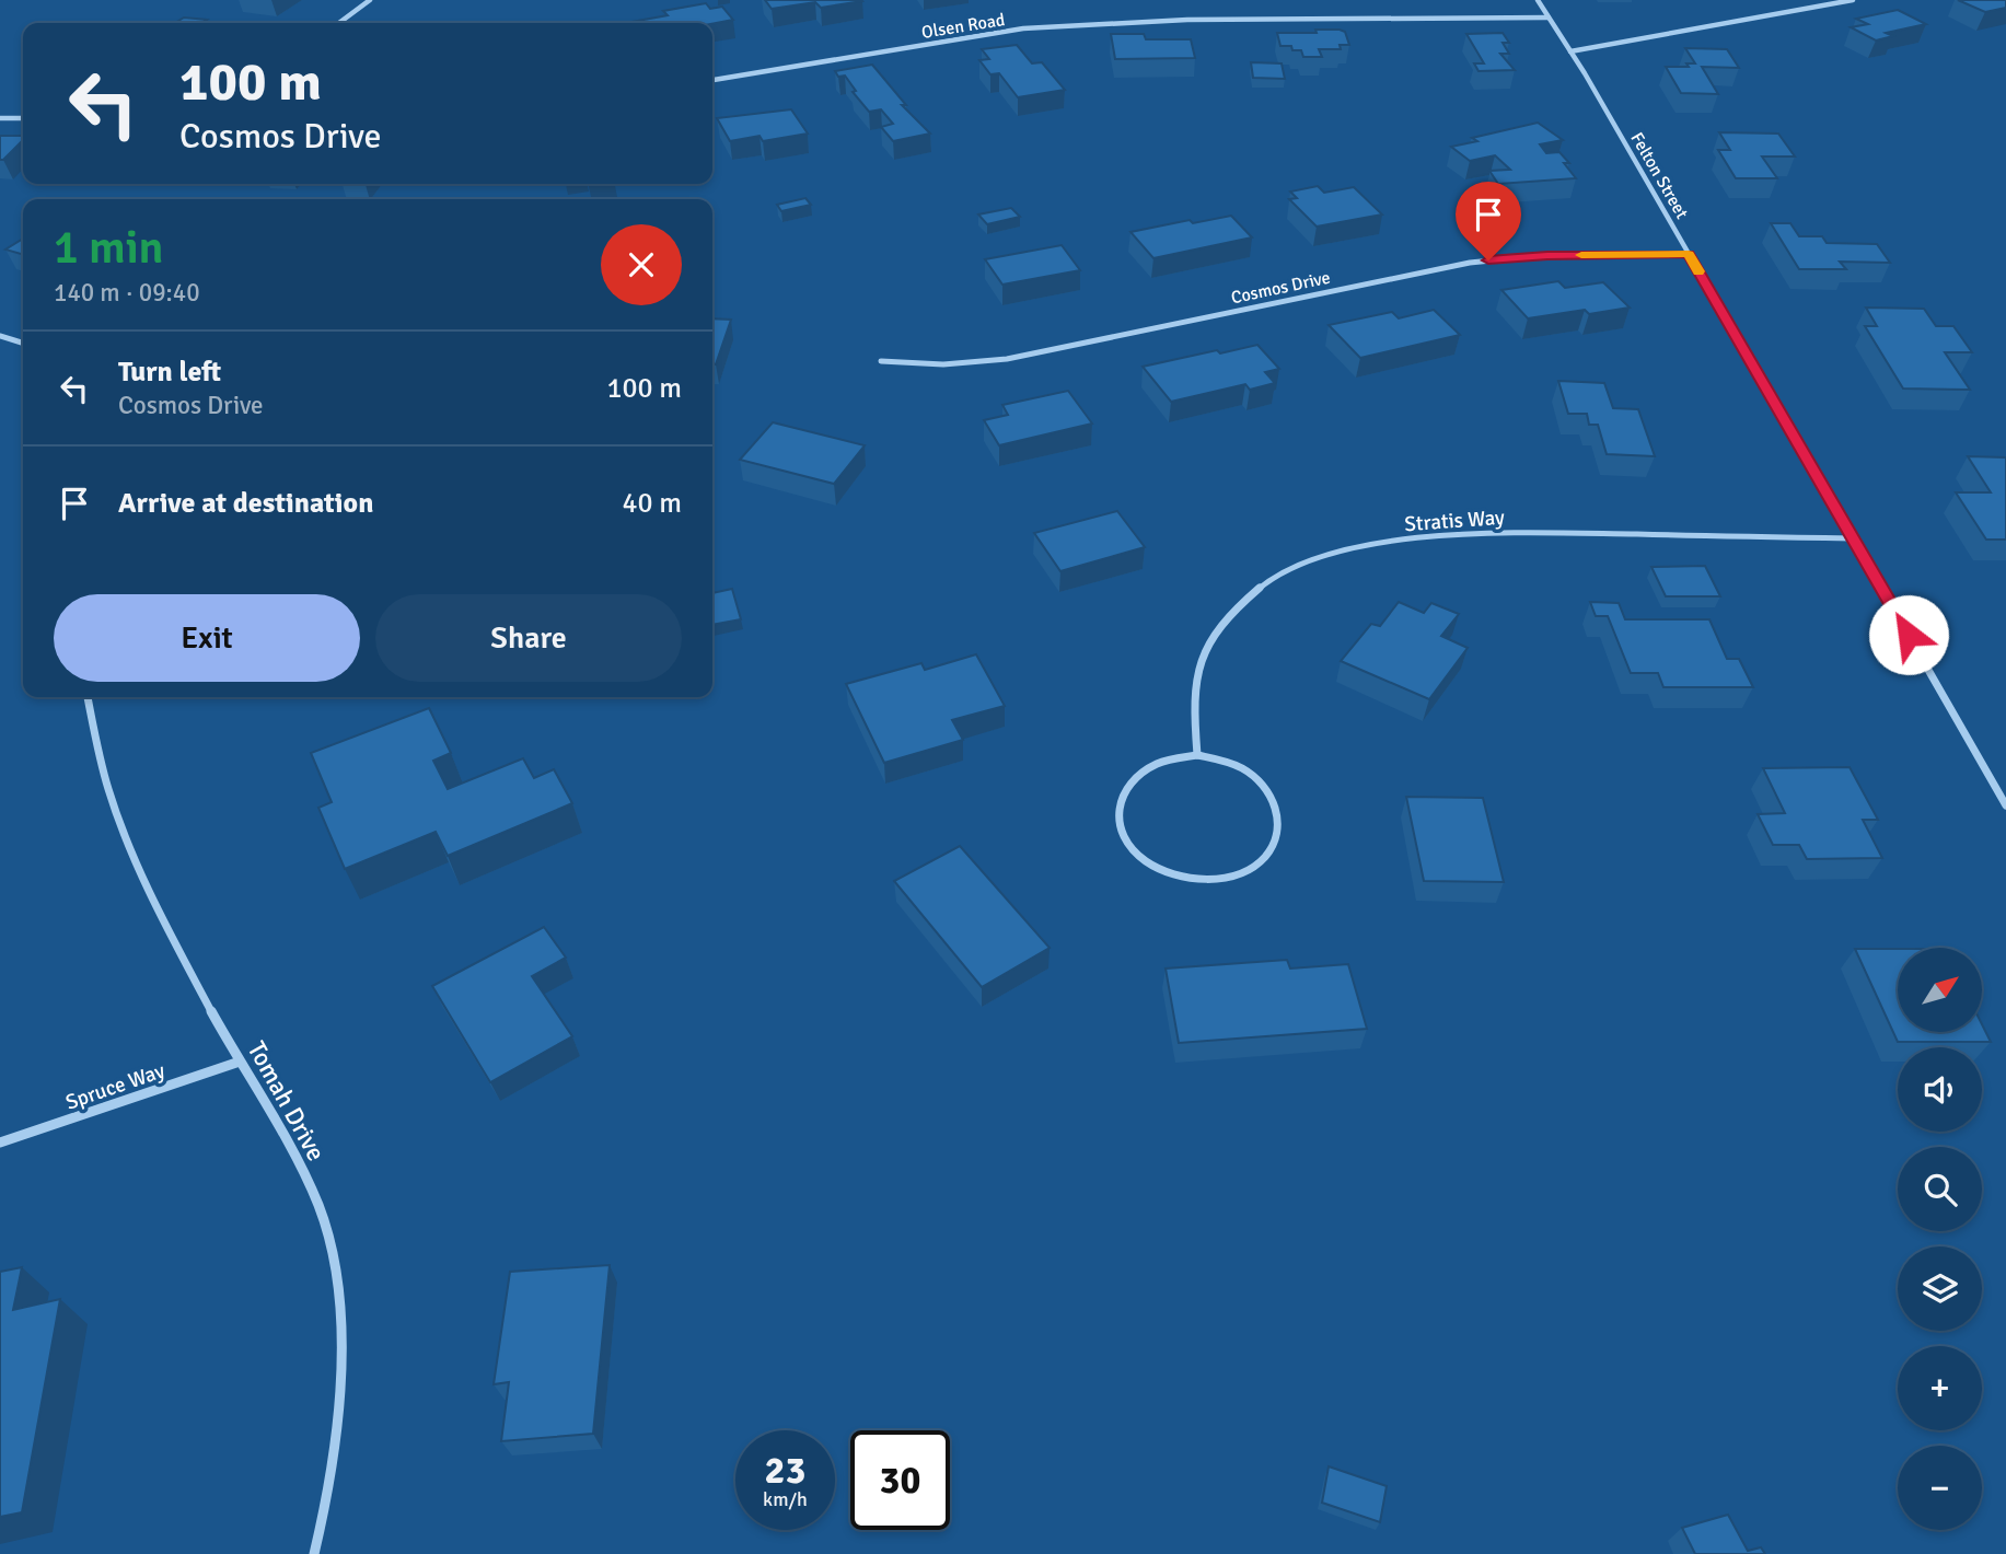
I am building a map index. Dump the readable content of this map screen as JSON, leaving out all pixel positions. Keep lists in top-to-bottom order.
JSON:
{
  "streets": {
    "street": [
      "Olsen Road",
      "Felton Street",
      "Cosmos Drive",
      "Stratis Way",
      "Spruce Way",
      "Tomah Drive"
    ]
  },
  "crossings": [
    ["Olsen Road", "Felton Street"],
    ["Felton Street", "Cosmos Drive"],
    ["Felton Street", "Stratis Way"],
    ["Spruce Way", "Tomah Drive"]
  ],
  "north": "top right",
  "page": {
    "turn": ["100 m", "Cosmos Drive"],
    "heading": ["1 min", "140 m · 09:40"],
    "list": [
      {
        "name": "Turn left",
        "note": "Cosmos Drive",
        "value": "100 m"
      },
      {
        "name": "Arrive at destination",
        "value": "40 m"
      }
    ],
    "buttons": ["Exit", "Share"],
    "map_buttons": ["+", "−"],
    "speed": "23 km/h",
    "limit": "30"
  }
}
